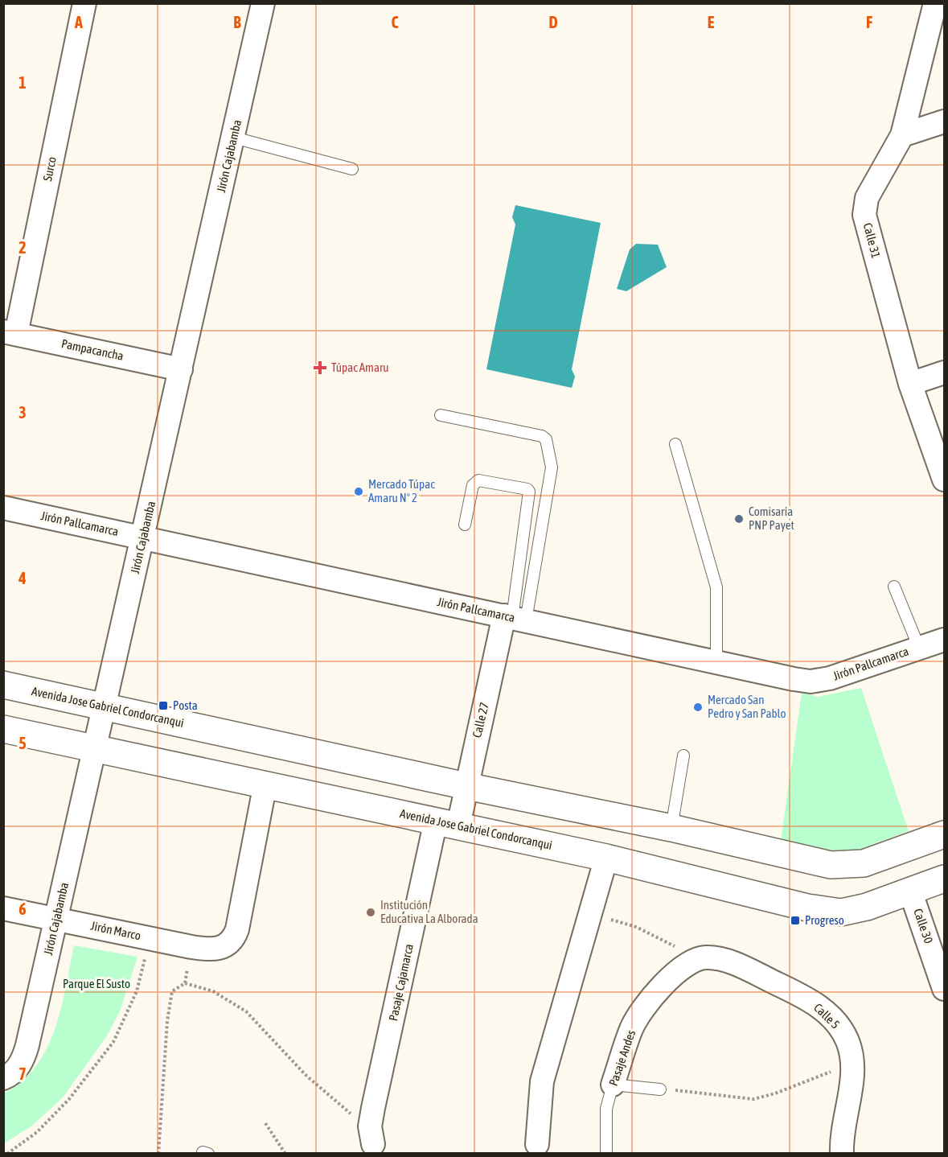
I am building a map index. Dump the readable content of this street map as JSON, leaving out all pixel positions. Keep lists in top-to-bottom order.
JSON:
{
  "streets": {
    "main road": ["Avenida Jose Gabriel Condorcanqui"],
    "street": [
      "Jirón Cajabamba",
      "Surco",
      "Calle 31",
      "Pampacancha",
      "Jirón Pallcamarca",
      "Calle 27",
      "Calle 30",
      "Jirón Marco",
      "Pasaje Cajamarca",
      "Calle 5",
      "Pasaje Andes"
    ]
  },
  "crossings": [
    ["Jirón Cajabamba", "Pampacancha"],
    ["Jirón Cajabamba", "Jirón Pallcamarca"],
    ["Jirón Cajabamba", "Avenida Jose Gabriel Condorcanqui"],
    ["Jirón Cajabamba", "Jirón Marco"],
    ["Surco", "Pampacancha"],
    ["Jirón Pallcamarca", "Calle 27"],
    ["Avenida Jose Gabriel Condorcanqui", "Calle 27"],
    ["Avenida Jose Gabriel Condorcanqui", "Calle 30"],
    ["Avenida Jose Gabriel Condorcanqui", "Jirón Marco"],
    ["Avenida Jose Gabriel Condorcanqui", "Pasaje Cajamarca"],
    ["Calle 27", "Pasaje Cajamarca"],
    ["Calle 5", "Pasaje Andes"]
  ],
  "parks": ["Parque El Susto"],
  "places": {
    "health": ["Túpac Amaru"],
    "other": [
      "Mercado Túpac Amaru N° 2",
      "Comisaría PNP Payet",
      "Mercado San Pedro y San Pablo",
      "Institución Educativa La Alborada"
    ],
    "transit": ["Posta", "Progreso"]
  },
  "grid": {
    "columns": [
      "A",
      "B",
      "C",
      "D",
      "E",
      "F"
    ],
    "rows": [
      "1",
      "2",
      "3",
      "4",
      "5",
      "6",
      "7"
    ]
  }
}
